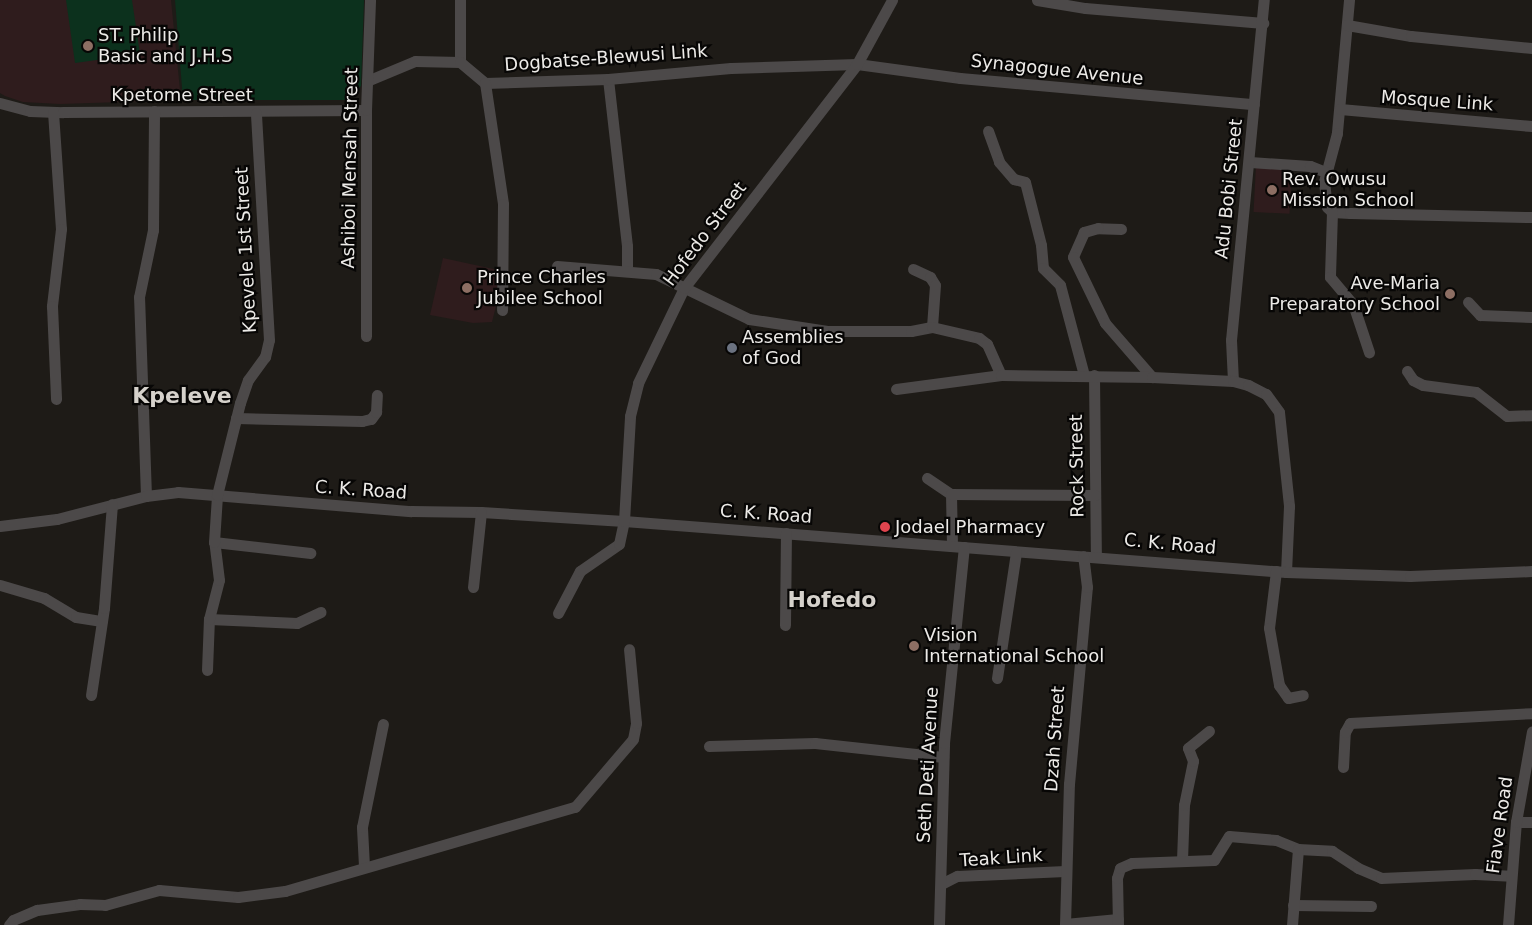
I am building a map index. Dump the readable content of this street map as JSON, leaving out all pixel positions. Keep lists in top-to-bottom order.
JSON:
{
  "streets": {
    "street": [
      "Dogbatse-Blewusi Link",
      "Synagogue Avenue",
      "Kpetome Street",
      "Mosque Link",
      "Ashiboi Mensah Street",
      "Adu Bobi Street",
      "Hofedo Street",
      "Kpevele 1st Street",
      "Rock Street",
      "C. K. Road",
      "Dzah Street",
      "Seth Deti Avenue",
      "Fiave Road",
      "Teak Link"
    ]
  },
  "crossings": [
    ["Dogbatse-Blewusi Link", "Synagogue Avenue"],
    ["Dogbatse-Blewusi Link", "Hofedo Street"],
    ["Synagogue Avenue", "Adu Bobi Street"],
    ["Synagogue Avenue", "Hofedo Street"],
    ["Kpetome Street", "Ashiboi Mensah Street"],
    ["Kpetome Street", "Kpevele 1st Street"],
    ["Hofedo Street", "C. K. Road"],
    ["Kpevele 1st Street", "C. K. Road"],
    ["Rock Street", "C. K. Road"],
    ["C. K. Road", "Dzah Street"],
    ["C. K. Road", "Seth Deti Avenue"],
    ["Dzah Street", "Teak Link"],
    ["Seth Deti Avenue", "Teak Link"]
  ],
  "districts": ["Kpeleve", "Hofedo"],
  "places": [
    "ST. Philip Basic and J.H.S",
    "Rev. Owusu Mission School",
    "Prince Charles Jubilee School",
    "Ave-Maria Preparatory School",
    "Assemblies of God",
    "Jodael Pharmacy",
    "Vision International School"
  ]
}
